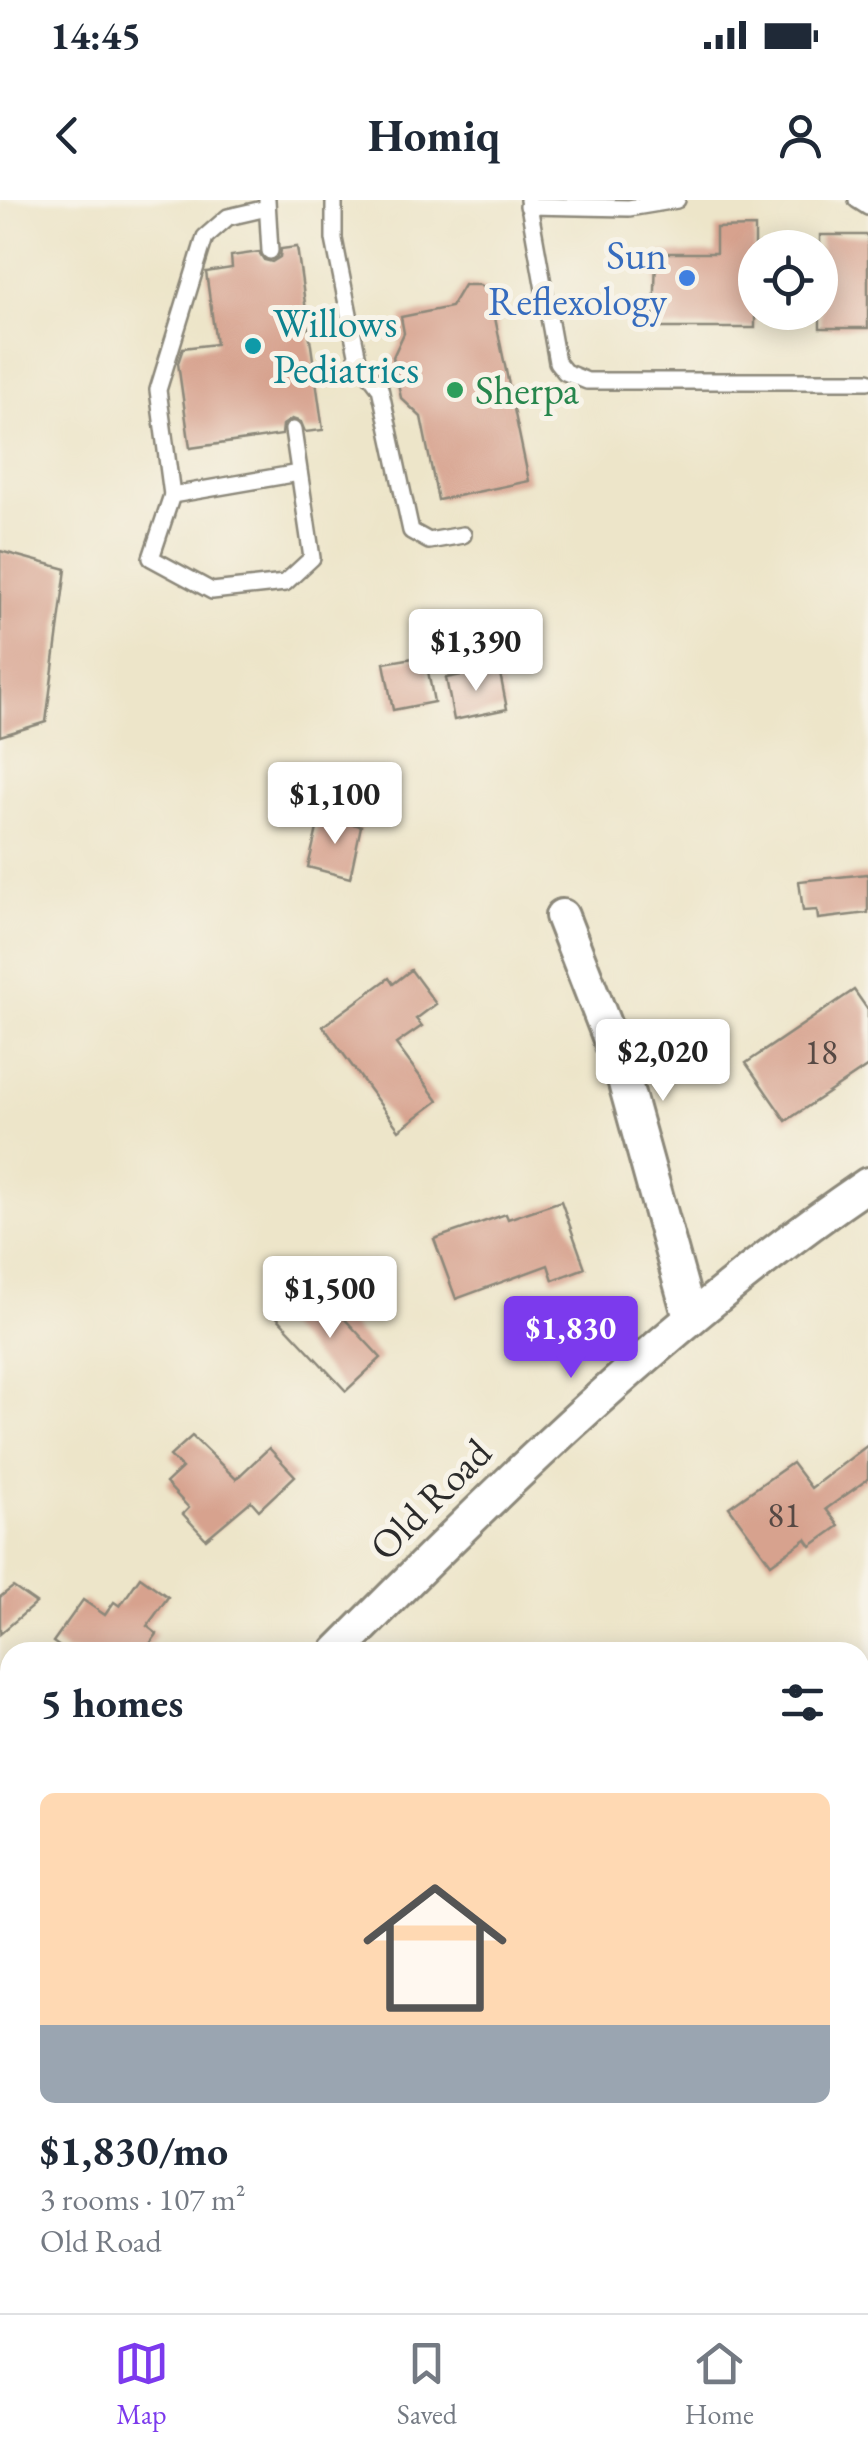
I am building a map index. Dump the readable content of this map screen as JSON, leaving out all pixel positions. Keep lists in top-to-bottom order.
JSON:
{
  "streets": {
    "street": ["Old Road"]
  },
  "places": ["Sun Reflexology", "Willows Pediatrics", "Sherpa"],
  "house_numbers": ["18", "81"],
  "page": {
    "status": "14:45",
    "header": "Homiq",
    "price": [
      "$1,390",
      "$1,100",
      "$2,020",
      "$1,500",
      "$1,830"
    ],
    "heading": "5 homes",
    "list": [
      {
        "name": "$1,830/mo",
        "note": "3 rooms · 107 m² · Old Road"
      }
    ],
    "tabs": ["Map", "Saved", "Home"]
  }
}
